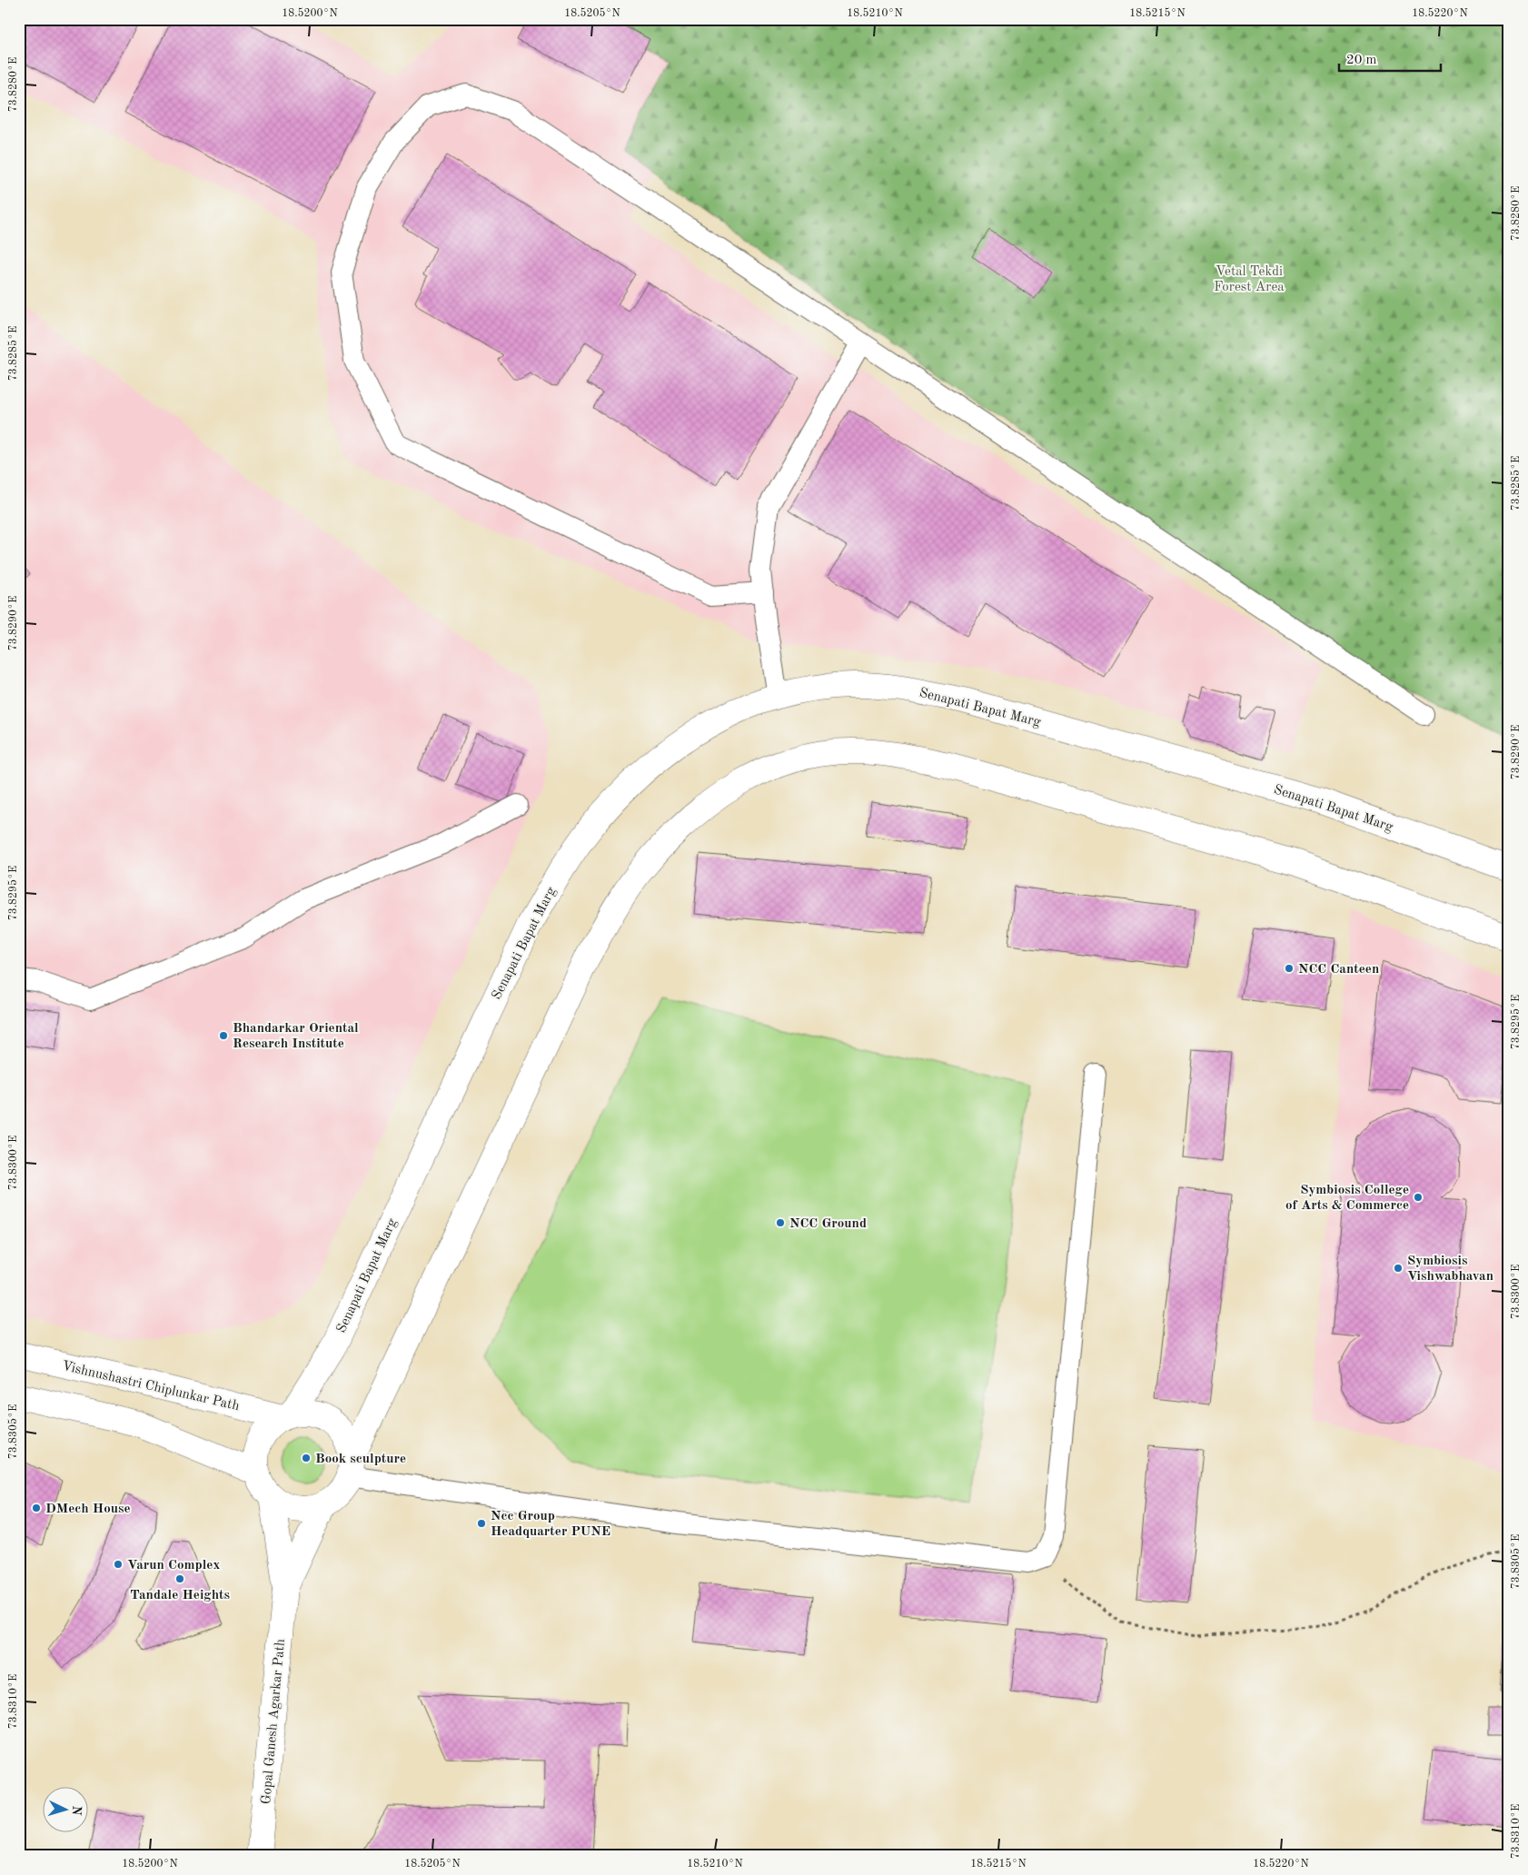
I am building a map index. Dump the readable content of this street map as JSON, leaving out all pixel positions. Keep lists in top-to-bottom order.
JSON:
{
  "streets": {
    "main road": ["Senapati Bapat Marg", "Vishnushastri Chiplunkar Path", "Gopal Ganesh Agarkar Path"]
  },
  "crossings": [
    ["Senapati Bapat Marg", "Vishnushastri Chiplunkar Path"],
    ["Senapati Bapat Marg", "Gopal Ganesh Agarkar Path"],
    ["Vishnushastri Chiplunkar Path", "Gopal Ganesh Agarkar Path"]
  ],
  "parks": ["Vetal Tekdi Forest Area"],
  "places": [
    "NCC Canteen",
    "Bhandarkar Oriental Research Institute",
    "Symbiosis College of Arts & Commerce",
    "NCC Ground",
    "Symbiosis Vishwabhavan",
    "Book sculpture",
    "DMech House",
    "Ncc Group Headquarter PUNE",
    "Varun Complex",
    "Tandale Heights"
  ],
  "scale_bar": "20 m",
  "north": "right",
  "coordinates": [
    "18.5200°N",
    "18.5205°N",
    "18.5210°N",
    "18.5215°N",
    "18.5220°N",
    "73.8280°E",
    "73.8285°E",
    "73.8290°E",
    "73.8295°E",
    "73.8300°E",
    "73.8305°E",
    "73.8310°E"
  ]
}
